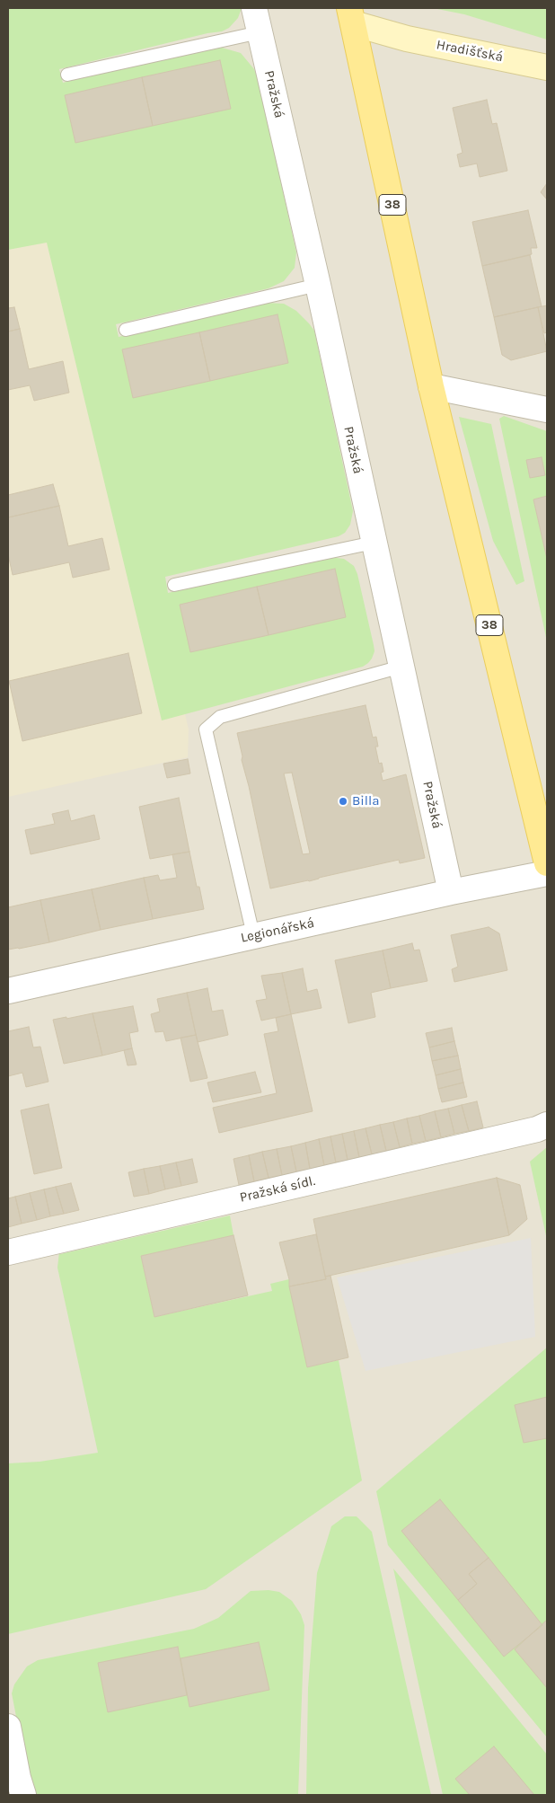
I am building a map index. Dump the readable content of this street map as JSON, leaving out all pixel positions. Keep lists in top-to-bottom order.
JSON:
{
  "streets": {
    "main road": ["38"],
    "street": [
      "Hradišťská",
      "Pražská",
      "Legionářská",
      "Pražská sídl."
    ]
  },
  "crossings": [
    ["Hradišťská", "38"],
    ["Pražská", "Legionářská"]
  ],
  "places": ["Billa"]
}
